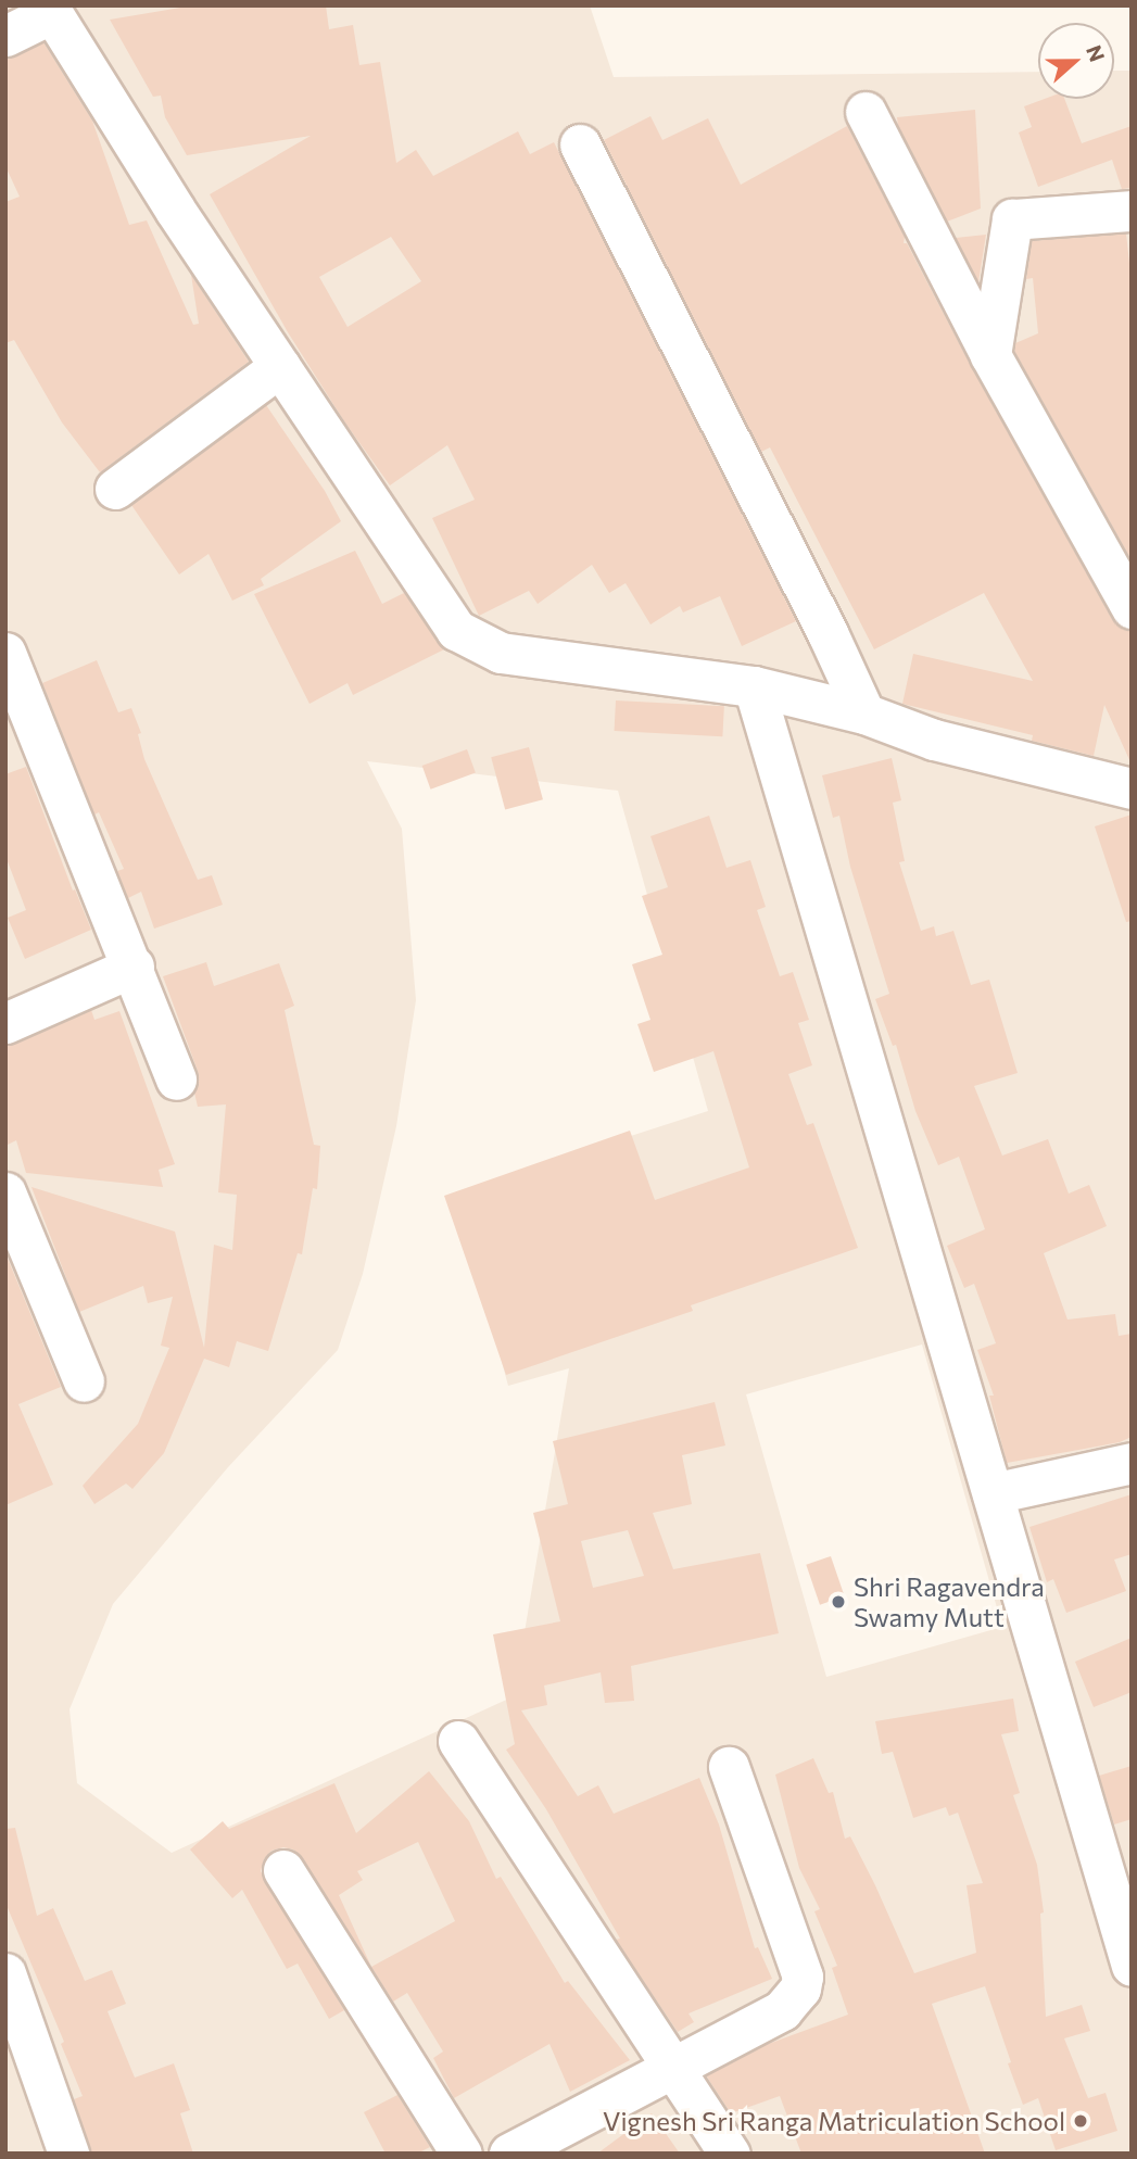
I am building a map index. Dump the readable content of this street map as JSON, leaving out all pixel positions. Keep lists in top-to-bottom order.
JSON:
{
  "places": ["Shri Ragavendra Swamy Mutt", "Vignesh Sri Ranga Matriculation School"],
  "north": "right"
}
